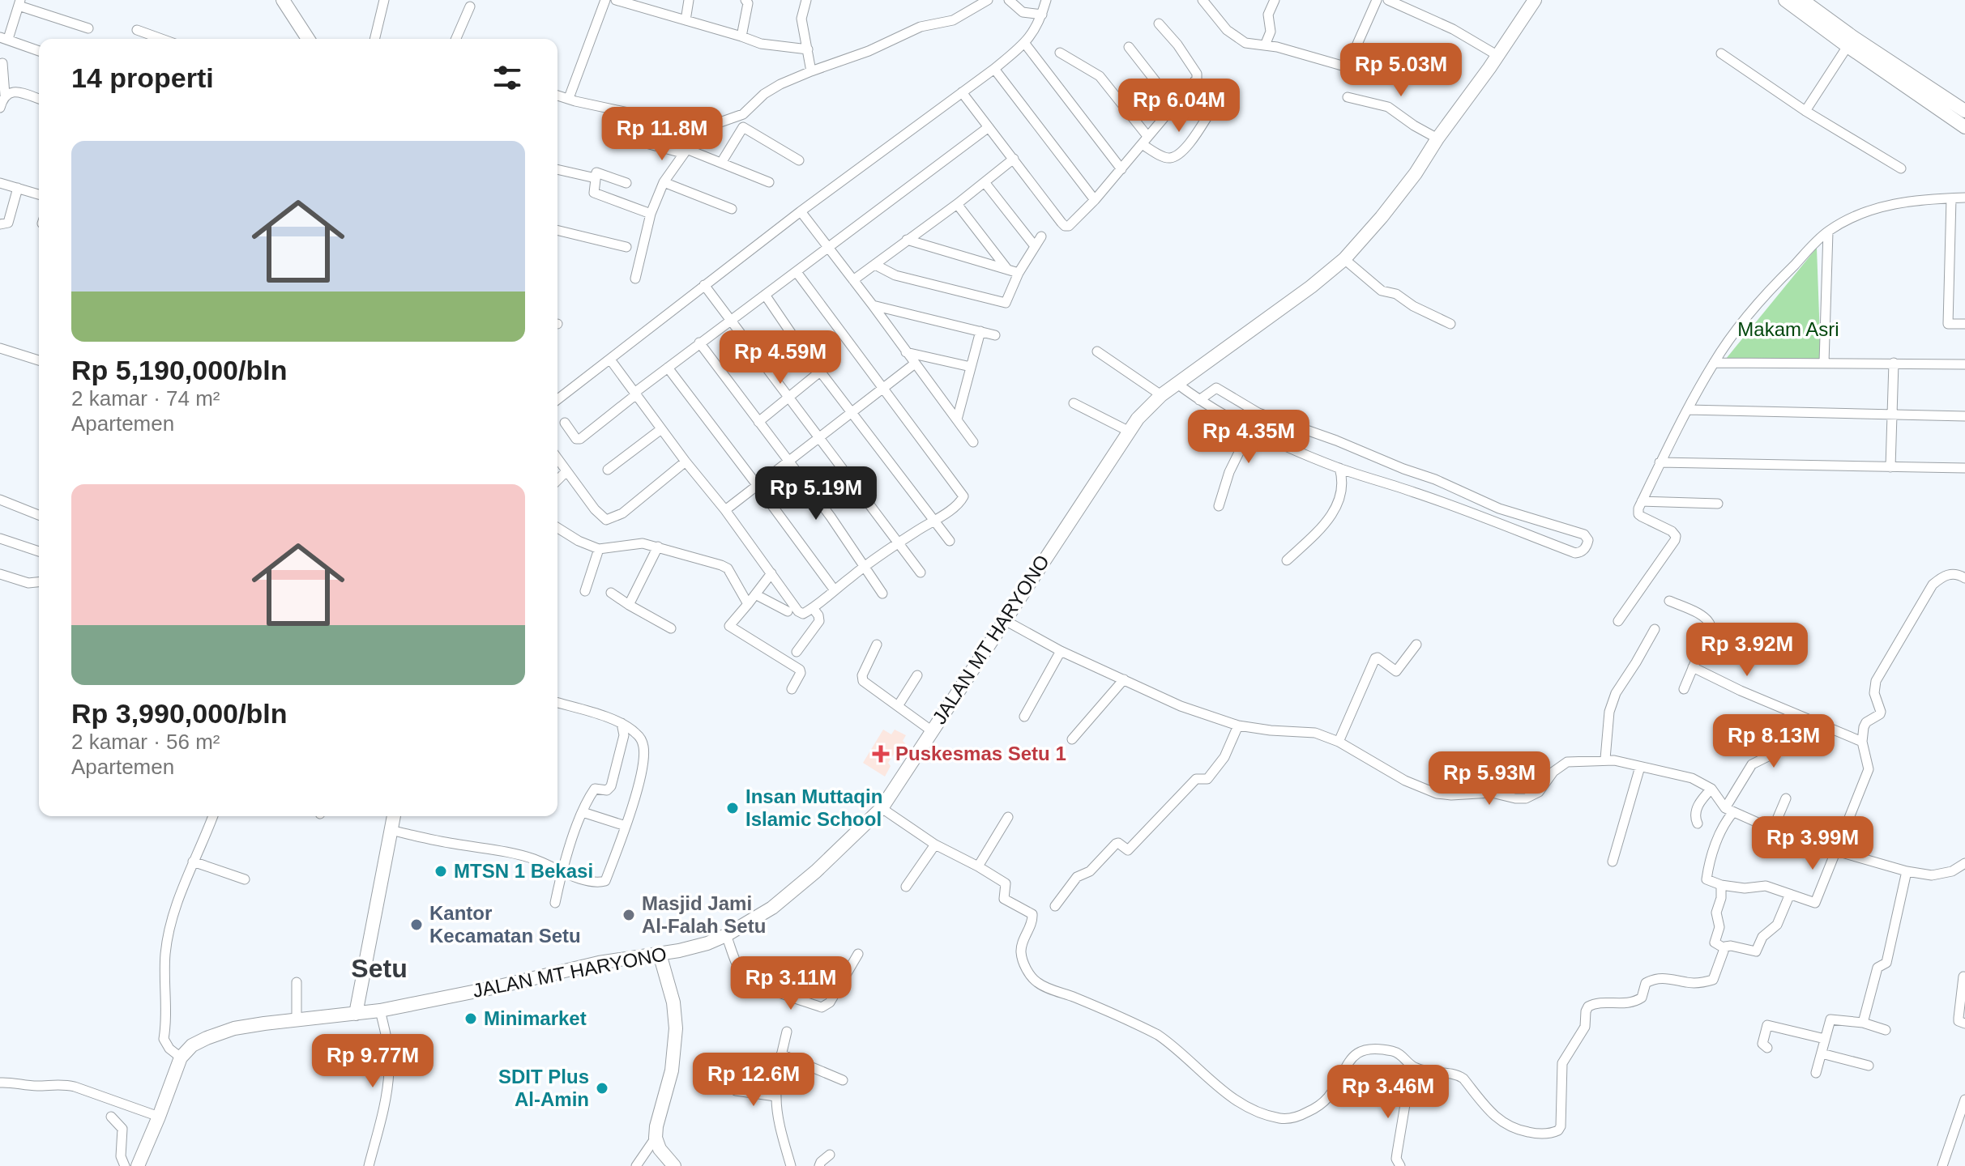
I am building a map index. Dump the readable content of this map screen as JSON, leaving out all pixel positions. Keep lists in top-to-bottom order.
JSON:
{
  "streets": {
    "main road": ["JALAN MT HARYONO"]
  },
  "districts": ["Setu"],
  "parks": ["Makam Asri"],
  "places": {
    "health": ["Puskesmas Setu 1"],
    "other": [
      "Insan Muttaqin Islamic School",
      "MTSN 1 Bekasi",
      "Masjid Jami Al-Falah Setu",
      "Kantor Kecamatan Setu",
      "Minimarket",
      "SDIT Plus Al-Amin"
    ]
  },
  "page": {
    "heading": "14 properti",
    "price": [
      "Rp 5.03M",
      "Rp 6.04M",
      "Rp 11.8M",
      "Rp 4.59M",
      "Rp 4.35M",
      "Rp 5.19M",
      "Rp 3.92M",
      "Rp 8.13M",
      "Rp 5.93M",
      "Rp 3.99M",
      "Rp 3.11M",
      "Rp 9.77M",
      "Rp 12.6M",
      "Rp 3.46M"
    ],
    "list": [
      {
        "name": "Rp 5,190,000/bln",
        "note": "2 kamar · 74 m² · Apartemen"
      },
      {
        "name": "Rp 3,990,000/bln",
        "note": "2 kamar · 56 m² · Apartemen"
      }
    ]
  }
}
